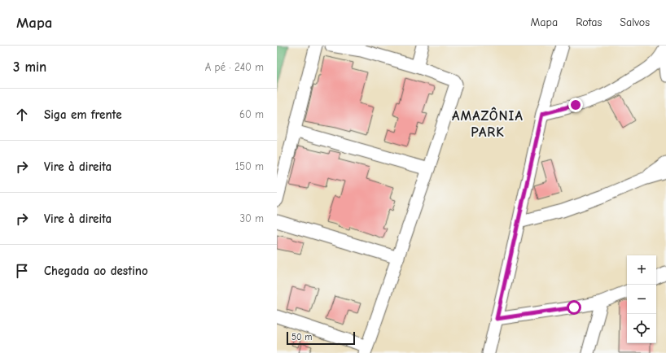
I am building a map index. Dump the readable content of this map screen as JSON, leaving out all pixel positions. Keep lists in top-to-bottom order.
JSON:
{
  "districts": ["AMAZÔNIA PARK"],
  "scale_bar": "50 m",
  "page": {
    "header": "Mapa",
    "nav": ["Mapa", "Rotas", "Salvos"],
    "heading": ["3 min", "A pé · 240 m"],
    "list": [
      ["Siga em frente", "60 m"],
      ["Vire à direita", "150 m"],
      ["Vire à direita", "30 m"],
      "Chegada ao destino"
    ],
    "map_buttons": ["+", "−"],
    "scale": "50 m"
  }
}
